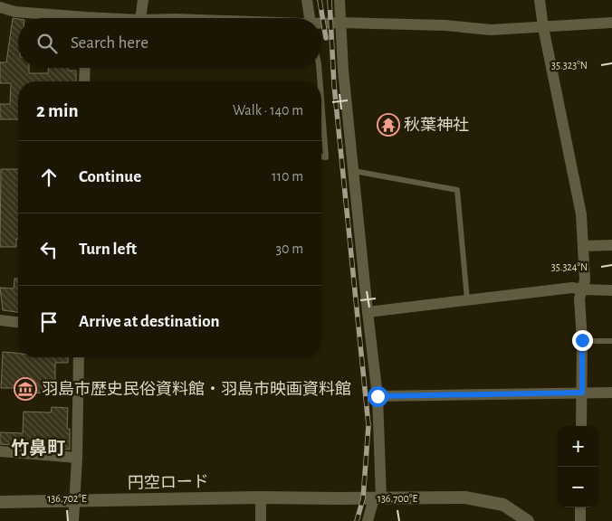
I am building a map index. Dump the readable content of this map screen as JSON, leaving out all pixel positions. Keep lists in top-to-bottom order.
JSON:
{
  "streets": {
    "street": ["円空ロード"]
  },
  "districts": ["竹鼻町"],
  "places": {
    "temple": ["秋葉神社"],
    "museum": ["羽島市歴史民俗資料館・羽島市映画資料館"]
  },
  "page": {
    "search": "Search here",
    "heading": ["2 min", "Walk · 140 m"],
    "list": [
      ["Continue", "110 m"],
      ["Turn left", "30 m"],
      "Arrive at destination"
    ],
    "map_buttons": ["+", "−"]
  },
  "coordinates": [
    "35.323°N",
    "35.324°N",
    "136.702°E",
    "136.700°E"
  ]
}
